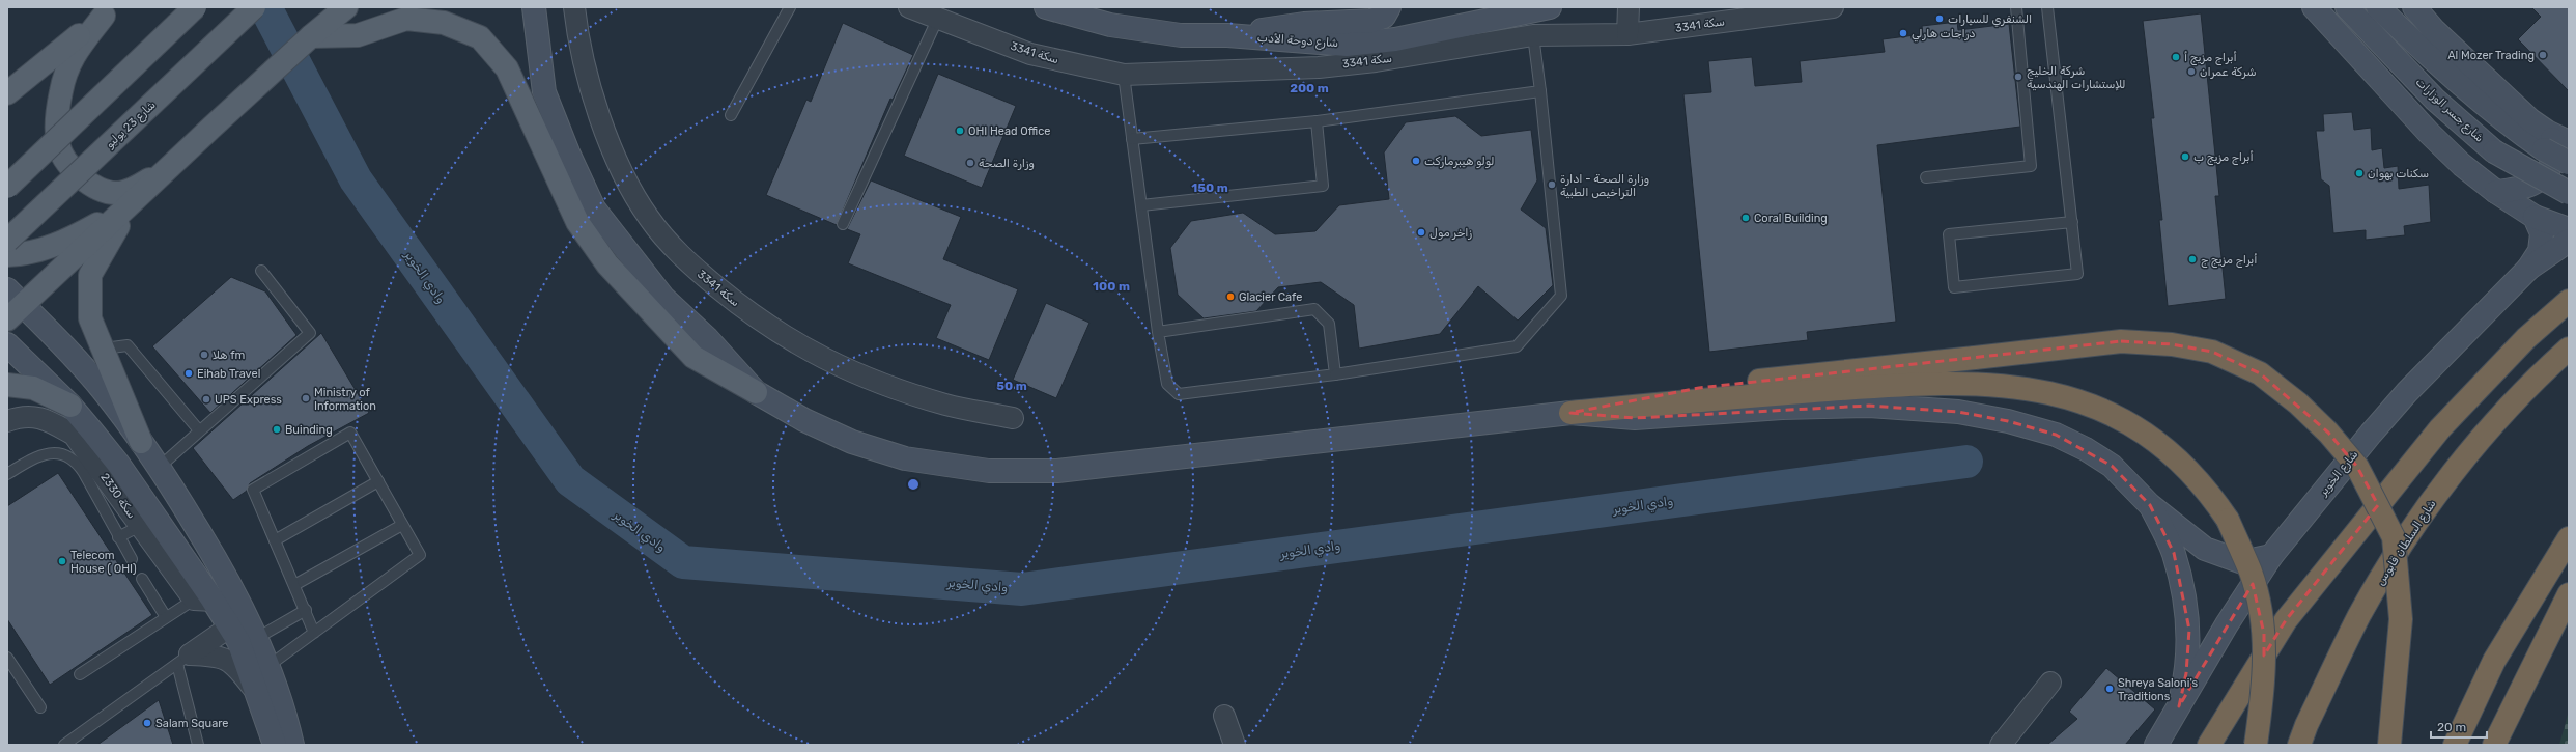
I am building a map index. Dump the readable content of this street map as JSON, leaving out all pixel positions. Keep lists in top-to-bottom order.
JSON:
{
  "streets": {
    "highway": ["شارع السلطان قابوس"],
    "main road": ["شارع 23 يوليو"],
    "street": [
      "سكة 3341",
      "شارع دوحة الأدب",
      "شارع جسر الوزارات",
      "شارع الخوير",
      "سكة 2330"
    ]
  },
  "water": ["وادي الخوير"],
  "places": [
    "الشنفري للسيارات",
    "دراجات هارلي",
    "Al Mozer Trading",
    "أبراج مزيج أ",
    "شركة عمران",
    "شركة الخليج للإستشارات الهندسية",
    "OHI Head Office",
    "أبراج مزيج ب",
    "لولو هيبرماركت",
    "وزارة الصحة",
    "سكنات بهوان",
    "وزارة الصحة - ادارة التراخيص الطبية",
    "Coral Building",
    "زاخر مول",
    "أبراج مزيج ج",
    "Glacier Cafe",
    "هلا fm",
    "Eihab Travel",
    "Ministry of Information",
    "UPS Express",
    "Buinding",
    "Telecom House ( OHI)",
    "Shreya Saloni's Traditions",
    "Salam Square"
  ],
  "scale_bar": "20 m",
  "rings": [
    "200 m",
    "150 m",
    "100 m",
    "50 m"
  ]
}
